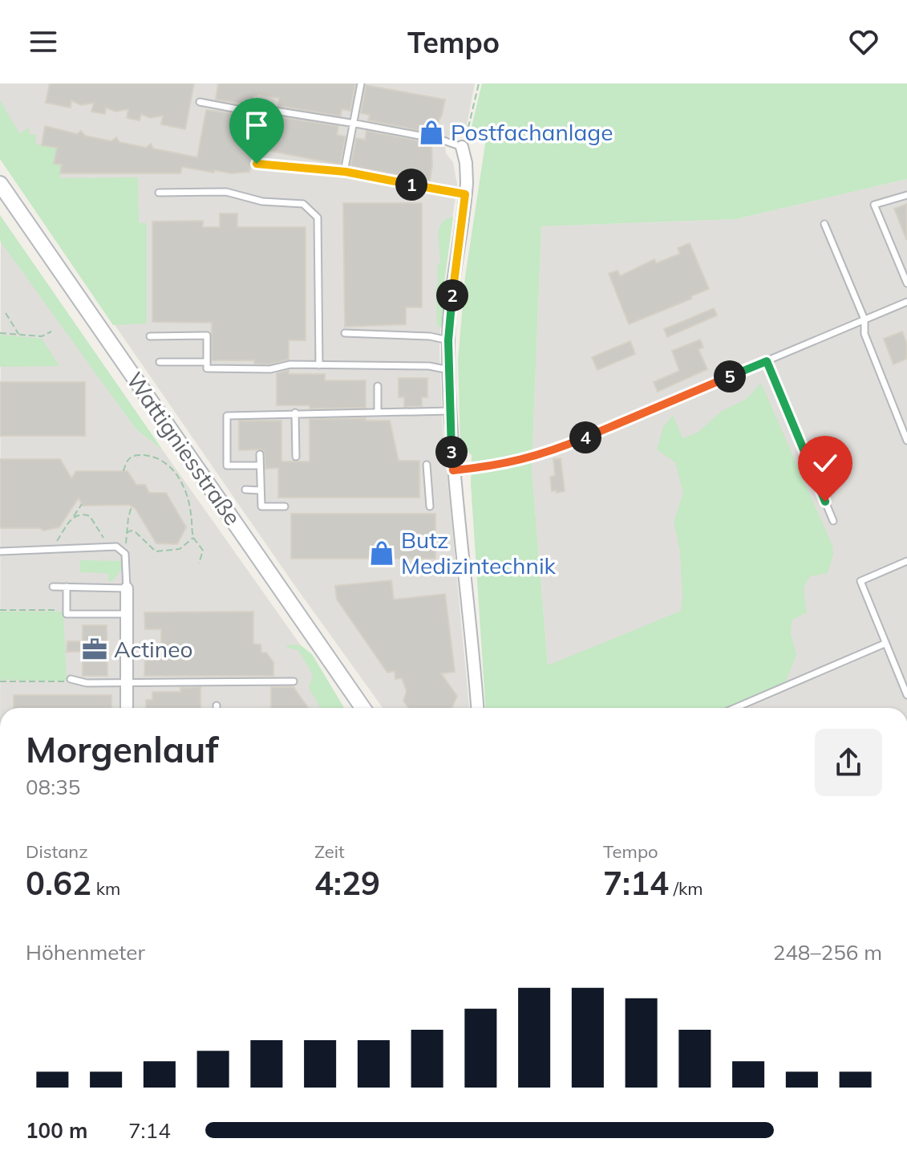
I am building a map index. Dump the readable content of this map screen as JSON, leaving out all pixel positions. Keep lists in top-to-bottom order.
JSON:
{
  "streets": {
    "main road": ["Wattigniesstraße"]
  },
  "places": {
    "shop": ["Postfachanlage", "Butz Medizintechnik"],
    "office": ["Actineo"]
  },
  "page": {
    "header": "Tempo",
    "pins": [
      "1",
      "2",
      "5",
      "4",
      "3"
    ],
    "heading": ["Morgenlauf", "08:35"],
    "stats": [
      ["Distanz", "0.62 km"],
      ["Zeit", "4:29"],
      ["Tempo", "7:14 /km"]
    ],
    "chart": ["Höhenmeter", "248–256 m"],
    "list": [
      {
        "name": "100 m",
        "note": "7:14"
      }
    ]
  }
}
